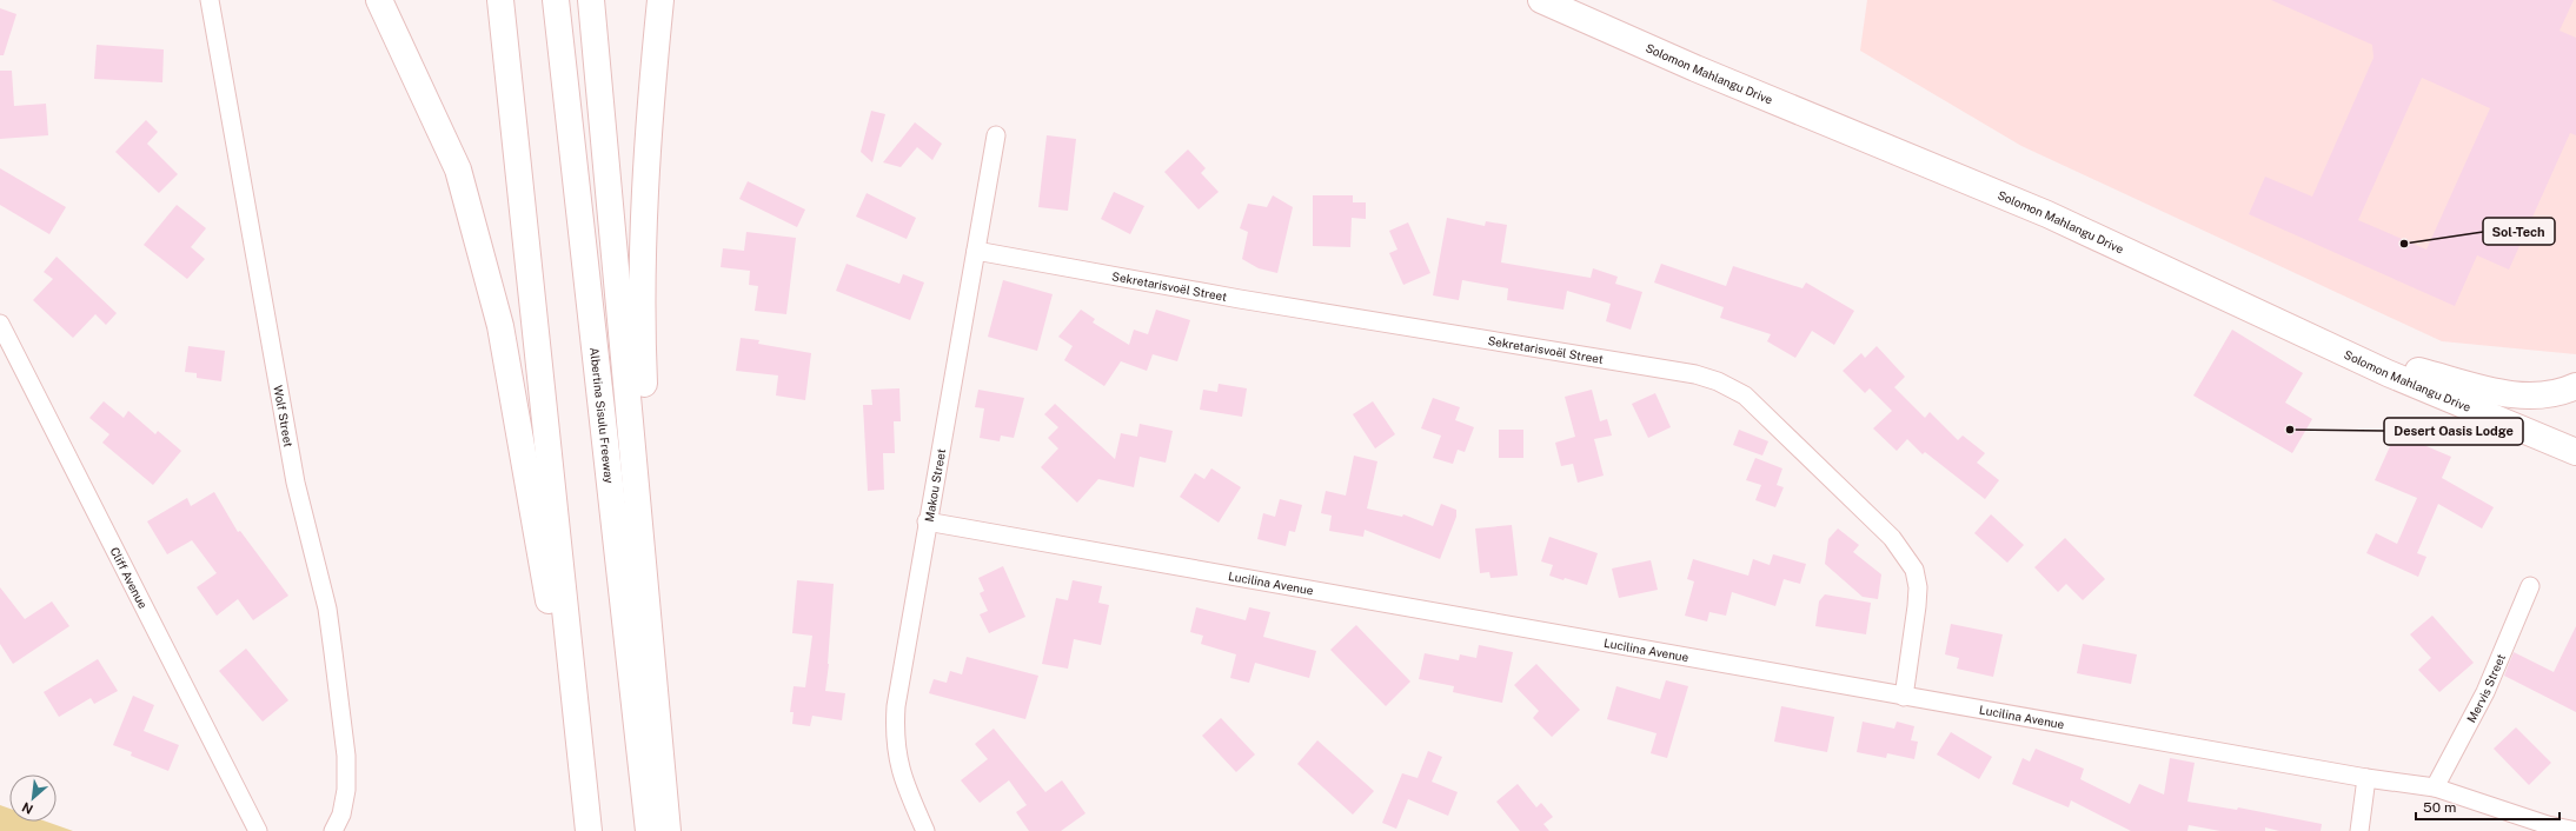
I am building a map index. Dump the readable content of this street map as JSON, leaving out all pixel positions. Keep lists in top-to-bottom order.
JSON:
{
  "streets": {
    "main road": ["Solomon Mahlangu Drive", "Albertina Sisulu Freeway"],
    "street": [
      "Sekretarisvoël Street",
      "Wolf Street",
      "Makou Street",
      "Cliff Avenue",
      "Lucilina Avenue",
      "Mervis Street"
    ]
  },
  "crossings": [
    ["Sekretarisvoël Street", "Makou Street"],
    ["Sekretarisvoël Street", "Lucilina Avenue"],
    ["Makou Street", "Lucilina Avenue"],
    ["Lucilina Avenue", "Mervis Street"]
  ],
  "places": ["Sol-Tech", "Desert Oasis Lodge"],
  "scale_bar": "50 m",
  "north": "bottom left"
}
